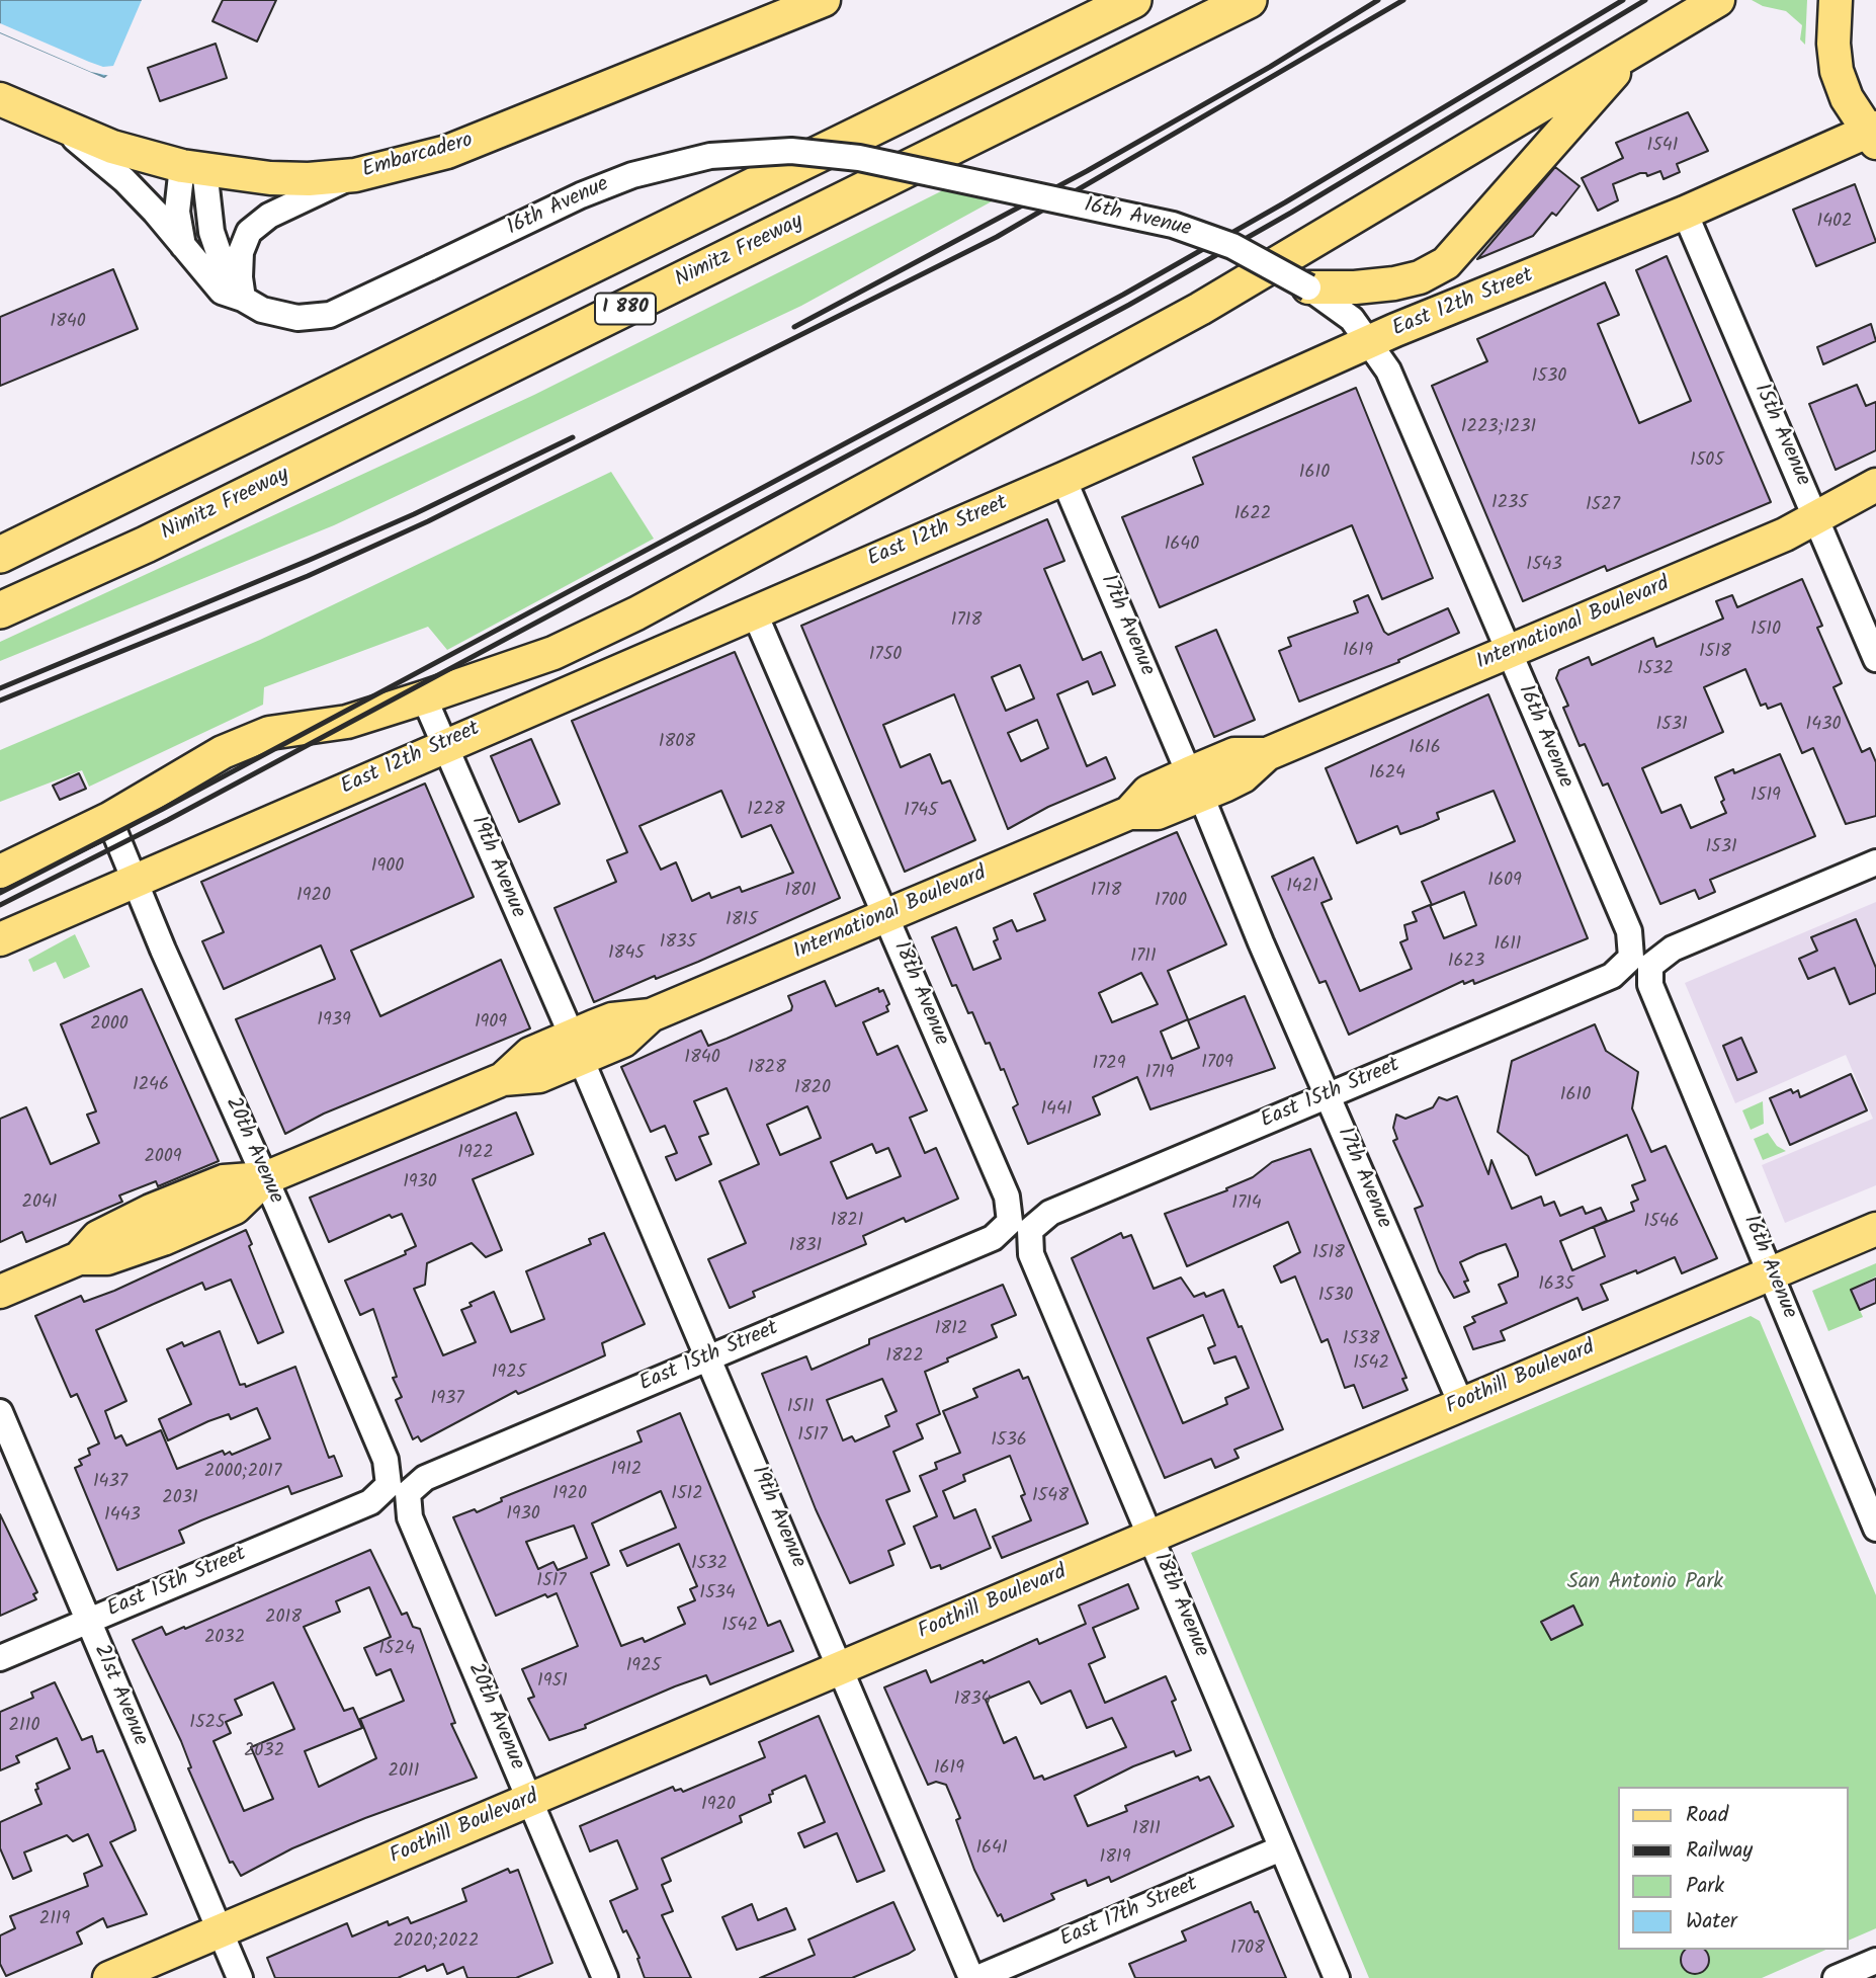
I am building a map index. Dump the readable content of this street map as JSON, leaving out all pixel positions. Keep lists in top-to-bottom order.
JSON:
{
  "streets": {
    "highway": ["Nimitz Freeway", "I 880"],
    "main road": [
      "Embarcadero",
      "East 12th Street",
      "International Boulevard",
      "Foothill Boulevard"
    ],
    "street": [
      "16th Avenue",
      "15th Avenue",
      "17th Avenue",
      "19th Avenue",
      "18th Avenue",
      "East 15th Street",
      "20th Avenue",
      "21st Avenue",
      "East 17th Street"
    ]
  },
  "crossings": [
    ["Embarcadero", "16th Avenue"],
    ["16th Avenue", "East 12th Street"],
    ["16th Avenue", "International Boulevard"],
    ["16th Avenue", "East 15th Street"],
    ["16th Avenue", "Foothill Boulevard"],
    ["East 12th Street", "15th Avenue"],
    ["East 12th Street", "17th Avenue"],
    ["East 12th Street", "19th Avenue"],
    ["East 12th Street", "18th Avenue"],
    ["East 12th Street", "20th Avenue"],
    ["15th Avenue", "International Boulevard"],
    ["International Boulevard", "17th Avenue"],
    ["International Boulevard", "19th Avenue"],
    ["International Boulevard", "18th Avenue"],
    ["International Boulevard", "20th Avenue"],
    ["17th Avenue", "East 15th Street"],
    ["17th Avenue", "Foothill Boulevard"],
    ["19th Avenue", "East 15th Street"],
    ["19th Avenue", "Foothill Boulevard"],
    ["18th Avenue", "East 15th Street"],
    ["18th Avenue", "Foothill Boulevard"],
    ["18th Avenue", "East 17th Street"],
    ["East 15th Street", "20th Avenue"],
    ["East 15th Street", "21st Avenue"],
    ["20th Avenue", "Foothill Boulevard"],
    ["Foothill Boulevard", "21st Avenue"]
  ],
  "parks": ["San Antonio Park"],
  "house_numbers": [
    "1541",
    "1402",
    "1840",
    "1530",
    "1223;1231",
    "1505",
    "1610",
    "1235",
    "1527",
    "1622",
    "1640",
    "1543",
    "1718",
    "1510",
    "1619",
    "1518",
    "1750",
    "1532",
    "1531",
    "1430",
    "1808",
    "1616",
    "1624",
    "1519",
    "1228",
    "1745",
    "1531",
    "1900",
    "1609",
    "1421",
    "1801",
    "1718",
    "1920",
    "1700",
    "1815",
    "1835",
    "1611",
    "1845",
    "1711",
    "1623",
    "1939",
    "1909",
    "2000",
    "1840",
    "1709",
    "1729",
    "1828",
    "1719",
    "1246",
    "1820",
    "1610",
    "1441",
    "1922",
    "2009",
    "1930",
    "2041",
    "1714",
    "1821",
    "1546",
    "1831",
    "1518",
    "1635",
    "1530",
    "1812",
    "1538",
    "1822",
    "1542",
    "1925",
    "1937",
    "1511",
    "1517",
    "1536",
    "1912",
    "2000;2017",
    "1437",
    "1920",
    "1512",
    "1548",
    "2031",
    "1930",
    "1443",
    "1532",
    "1517",
    "1534",
    "2018",
    "1542",
    "2032",
    "1524",
    "1925",
    "1951",
    "1834",
    "1525",
    "2110",
    "2032",
    "1619",
    "2011",
    "1920",
    "1811",
    "1641",
    "1819",
    "2119",
    "2020;2022",
    "1708"
  ],
  "legend": [
    "Road",
    "Railway",
    "Park",
    "Water"
  ]
}
